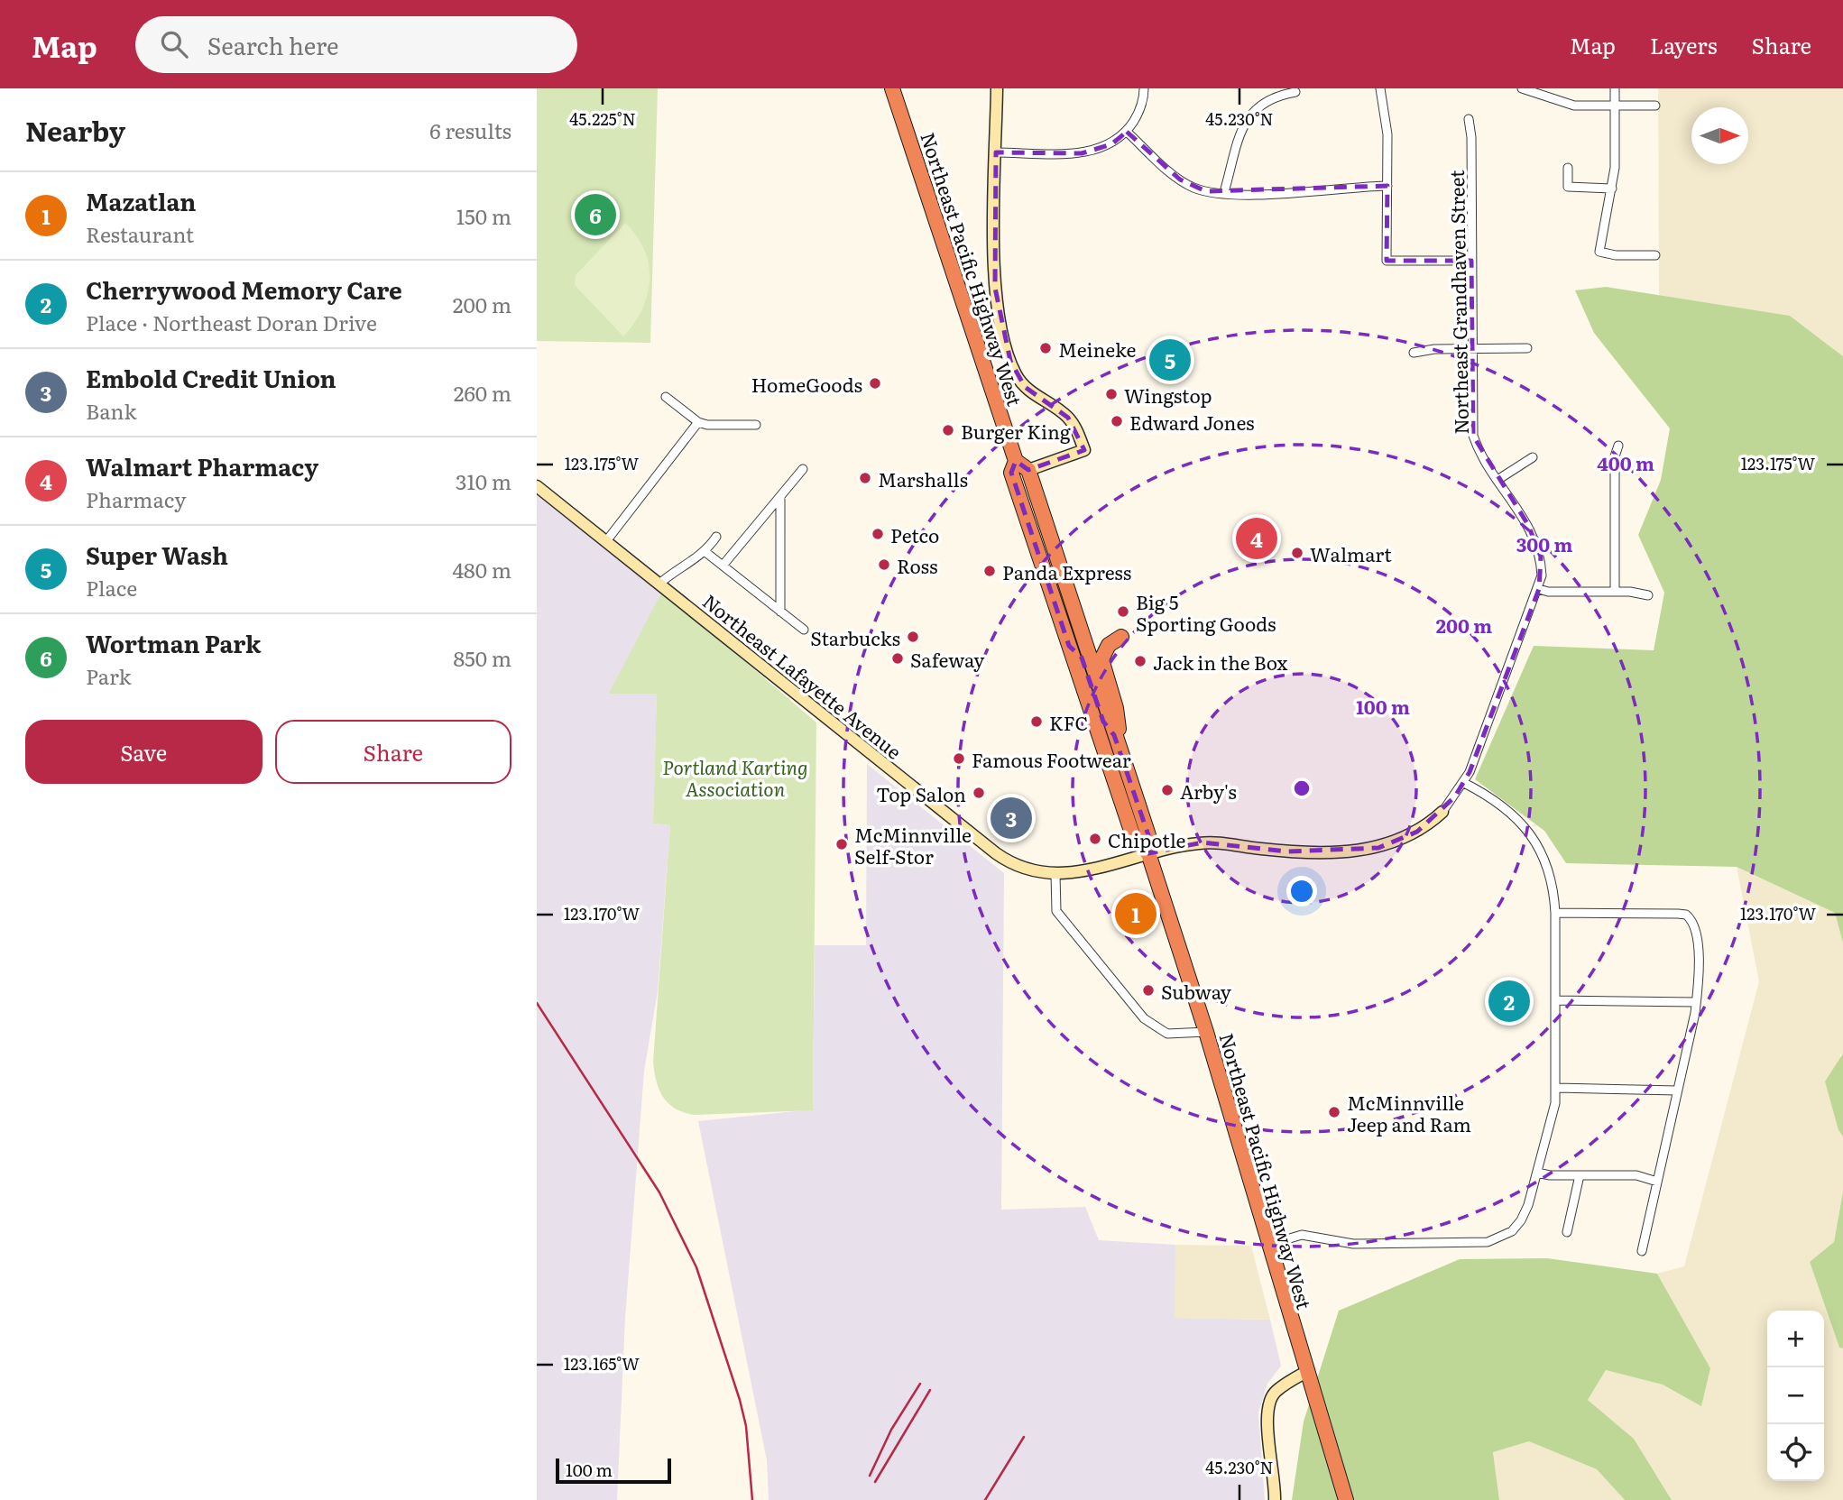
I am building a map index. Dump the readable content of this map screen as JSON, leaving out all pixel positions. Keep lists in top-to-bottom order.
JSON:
{
  "streets": {
    "highway": ["Northeast Pacific Highway West"],
    "street": ["Northeast Grandhaven Street", "Northeast Lafayette Avenue"]
  },
  "crossings": [
    ["Northeast Pacific Highway West", "Northeast Lafayette Avenue"],
    ["Northeast Grandhaven Street", "Northeast Lafayette Avenue"]
  ],
  "parks": ["Portland Karting Association"],
  "places": [
    "Meineke",
    "HomeGoods",
    "Wingstop",
    "Edward Jones",
    "Burger King",
    "Marshalls",
    "Petco",
    "Walmart",
    "Ross",
    "Panda Express",
    "Big 5 Sporting Goods",
    "Starbucks",
    "Safeway",
    "Jack in the Box",
    "KFC",
    "Famous Footwear",
    "Arby's",
    "Top Salon",
    "Chipotle",
    "McMinnville Self-Stor",
    "Subway",
    "McMinnville Jeep and Ram"
  ],
  "scale_bar": "100 m",
  "north": "right",
  "page": {
    "header": "Map",
    "search": "Search here",
    "nav": ["Map", "Layers", "Share"],
    "heading": ["Nearby", "6 results"],
    "list": [
      {
        "mark": "1",
        "name": "Mazatlan",
        "note": "Restaurant",
        "value": "150 m"
      },
      {
        "mark": "2",
        "name": "Cherrywood Memory Care",
        "note": "Place · Northeast Doran Drive",
        "value": "200 m"
      },
      {
        "mark": "3",
        "name": "Embold Credit Union",
        "note": "Bank",
        "value": "260 m"
      },
      {
        "mark": "4",
        "name": "Walmart Pharmacy",
        "note": "Pharmacy",
        "value": "310 m"
      },
      {
        "mark": "5",
        "name": "Super Wash",
        "note": "Place",
        "value": "480 m"
      },
      {
        "mark": "6",
        "name": "Wortman Park",
        "note": "Park",
        "value": "850 m"
      }
    ],
    "pins": [
      "6",
      "5",
      "4",
      "3",
      "1",
      "2"
    ],
    "buttons": ["Save", "Share"],
    "map_buttons": ["+", "−"],
    "scale": "100 m"
  },
  "coordinates": [
    "45.225°N",
    "45.230°N",
    "123.175°W",
    "123.170°W",
    "123.165°W"
  ],
  "rings": [
    "400 m",
    "300 m",
    "200 m",
    "100 m"
  ]
}
